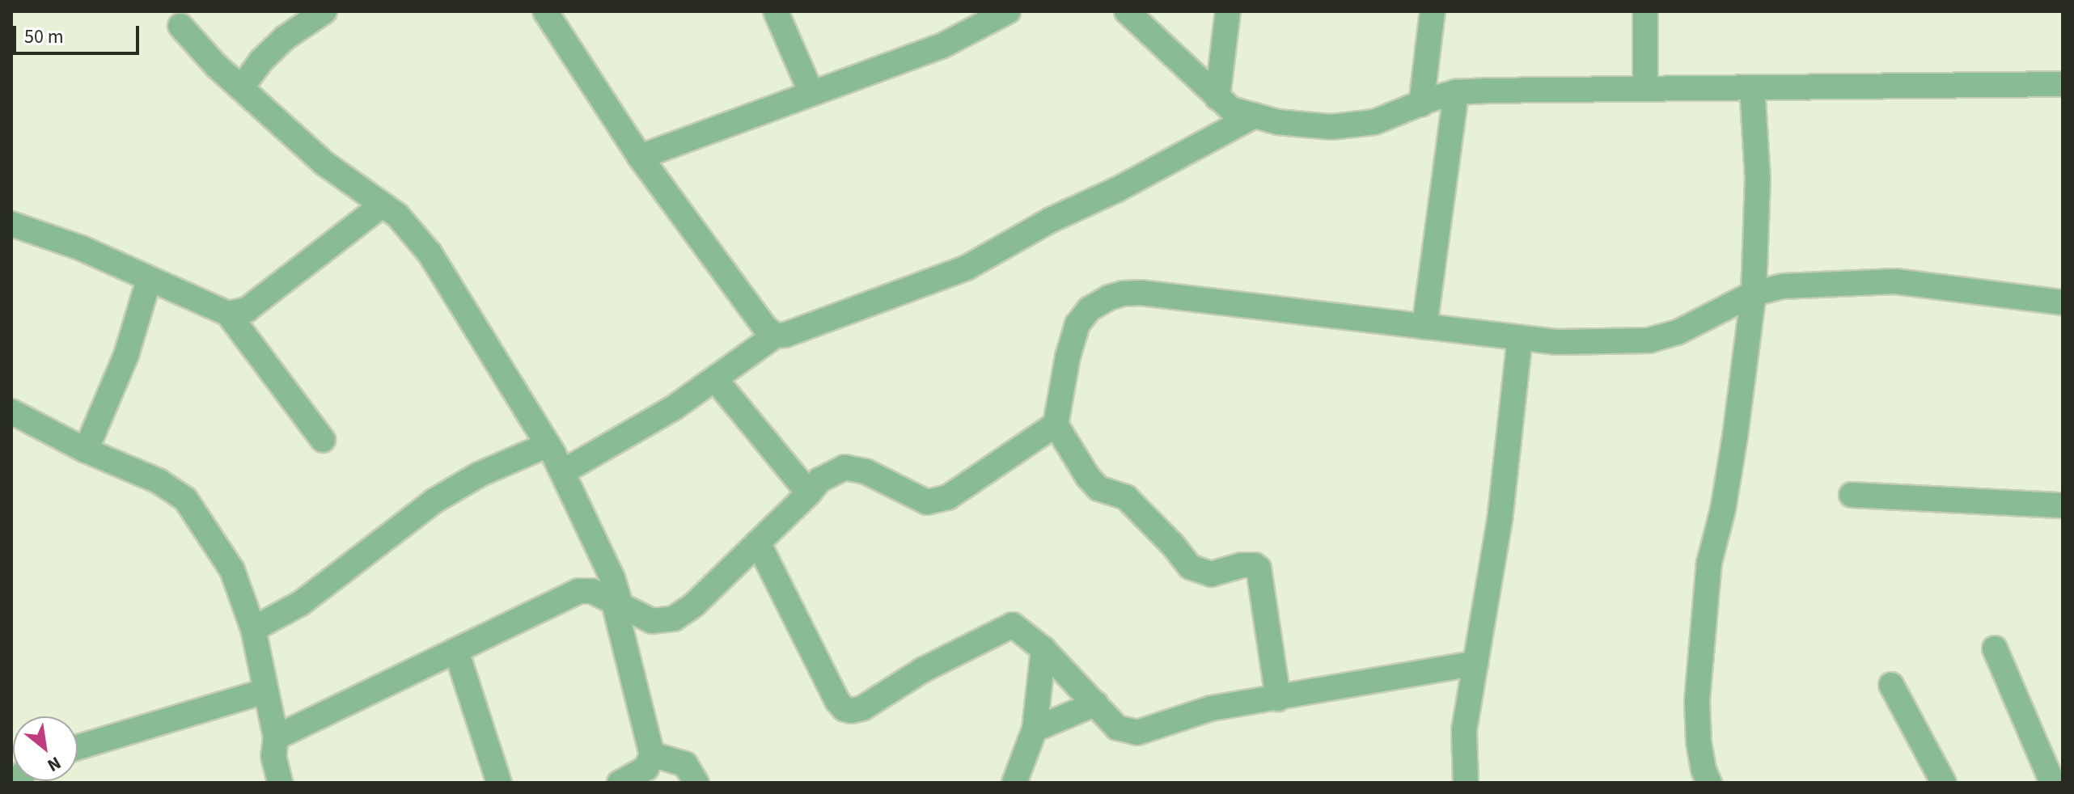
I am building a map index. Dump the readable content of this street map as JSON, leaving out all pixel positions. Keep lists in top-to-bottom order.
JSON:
{
  "scale_bar": "50 m",
  "north": "bottom right"
}
